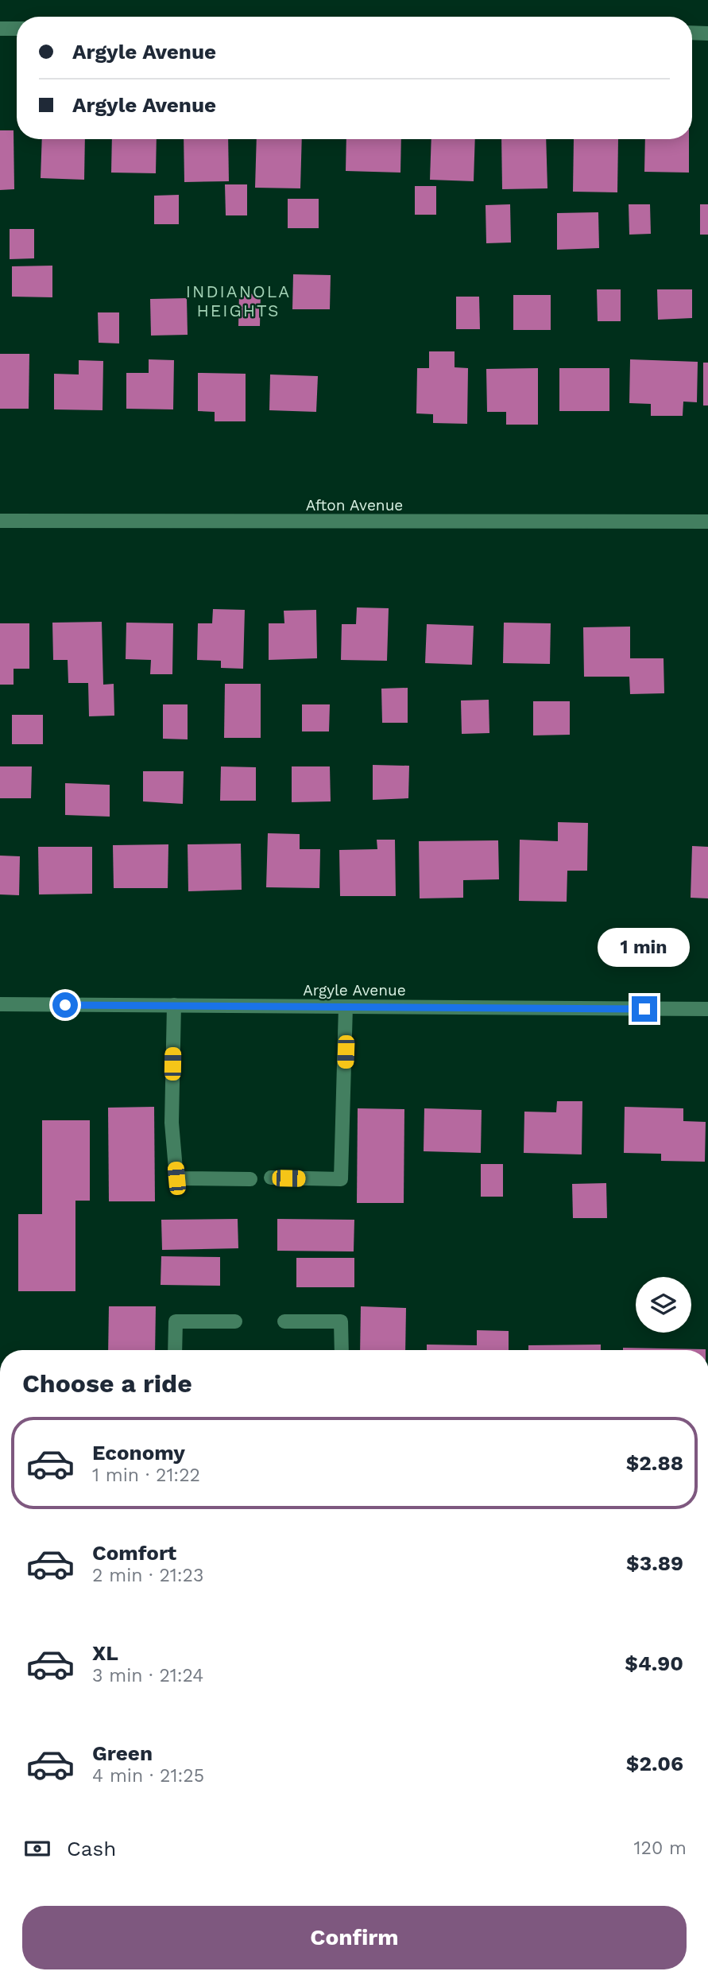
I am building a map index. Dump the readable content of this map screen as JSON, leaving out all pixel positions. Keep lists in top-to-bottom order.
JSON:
{
  "streets": {
    "street": ["Afton Avenue", "Argyle Avenue"]
  },
  "districts": ["INDIANOLA HEIGHTS"],
  "page": {
    "banner": ["Argyle Avenue", "Argyle Avenue"],
    "bubble": "1 min",
    "heading": "Choose a ride",
    "list": [
      {
        "name": "Economy",
        "note": "1 min · 21:22",
        "value": "$2.88"
      },
      {
        "name": "Comfort",
        "note": "2 min · 21:23",
        "value": "$3.89"
      },
      {
        "name": "XL",
        "note": "3 min · 21:24",
        "value": "$4.90"
      },
      {
        "name": "Green",
        "note": "4 min · 21:25",
        "value": "$2.06"
      }
    ],
    "pay": ["Cash", "120 m"],
    "buttons": "Confirm"
  }
}
